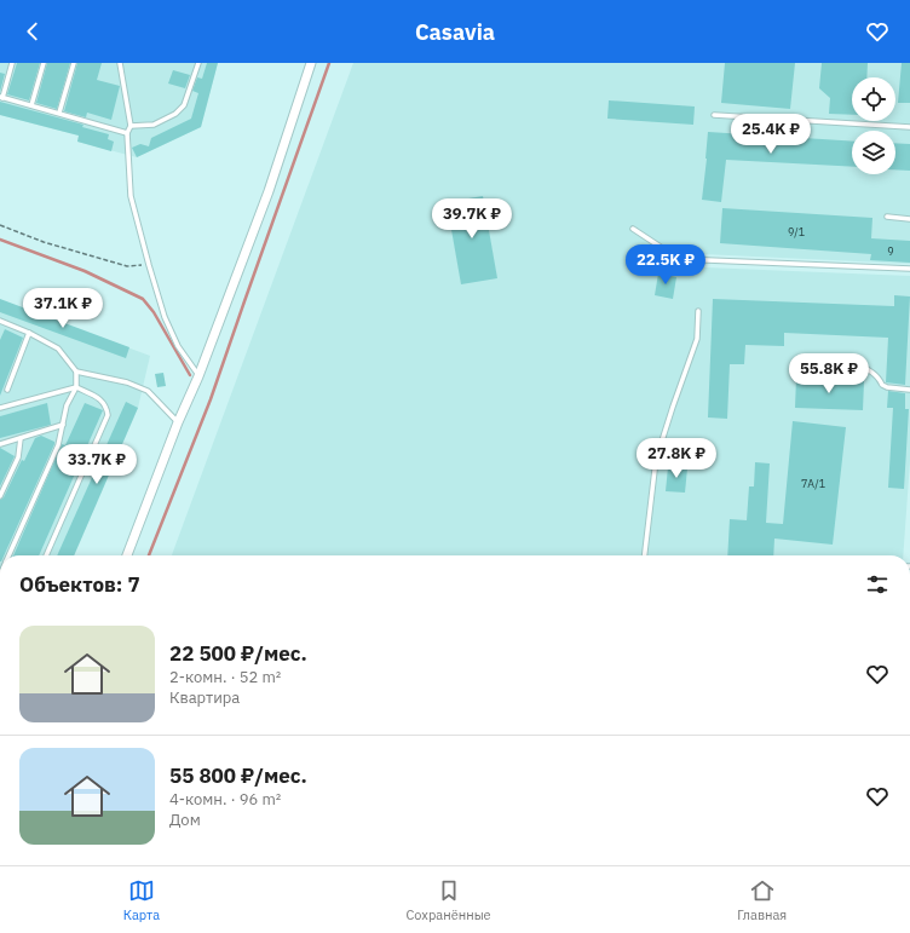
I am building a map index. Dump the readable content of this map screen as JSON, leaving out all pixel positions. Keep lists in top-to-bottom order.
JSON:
{
  "house_numbers": ["9/1", "9", "7А/1"],
  "page": {
    "header": "Casavia",
    "price": [
      "25.4K ₽",
      "39.7K ₽",
      "22.5K ₽",
      "37.1K ₽",
      "55.8K ₽",
      "27.8K ₽",
      "33.7K ₽"
    ],
    "heading": "Объектов: 7",
    "list": [
      {
        "name": "22 500 ₽/мес.",
        "note": "2-комн. · 52 m² · Квартира"
      },
      {
        "name": "55 800 ₽/мес.",
        "note": "4-комн. · 96 m² · Дом"
      }
    ],
    "tabs": ["Карта", "Сохранённые", "Главная"]
  }
}
